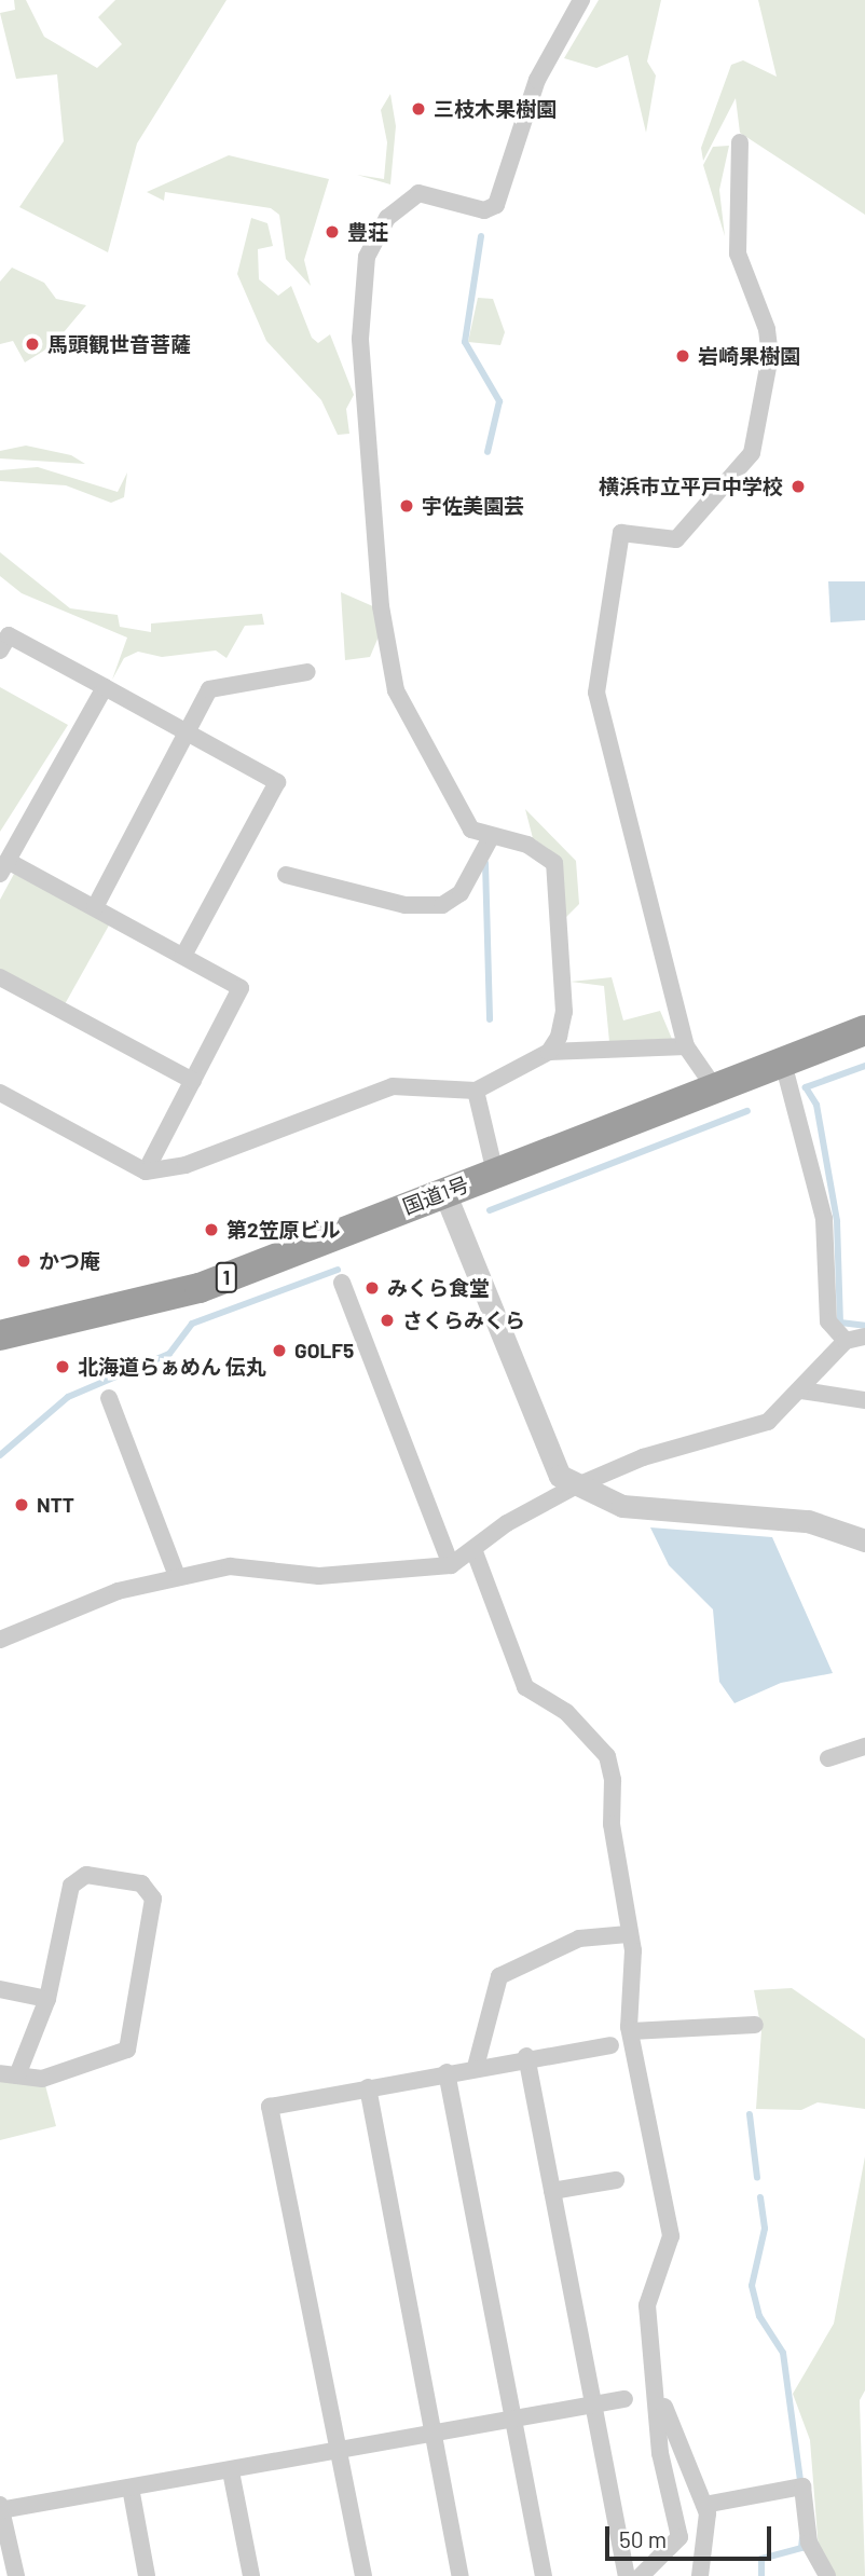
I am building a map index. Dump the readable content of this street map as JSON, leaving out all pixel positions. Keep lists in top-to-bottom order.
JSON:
{
  "streets": {
    "highway": ["国道1号", "1"]
  },
  "places": [
    "三枝木果樹園",
    "豊荘",
    "馬頭観世音菩薩",
    "岩崎果樹園",
    "横浜市立平戸中学校",
    "宇佐美園芸",
    "第2笠原ビル",
    "かつ庵",
    "みくら食堂",
    "さくらみくら",
    "GOLF5",
    "北海道らぁめん 伝丸",
    "NTT"
  ],
  "scale_bar": "50 m"
}
